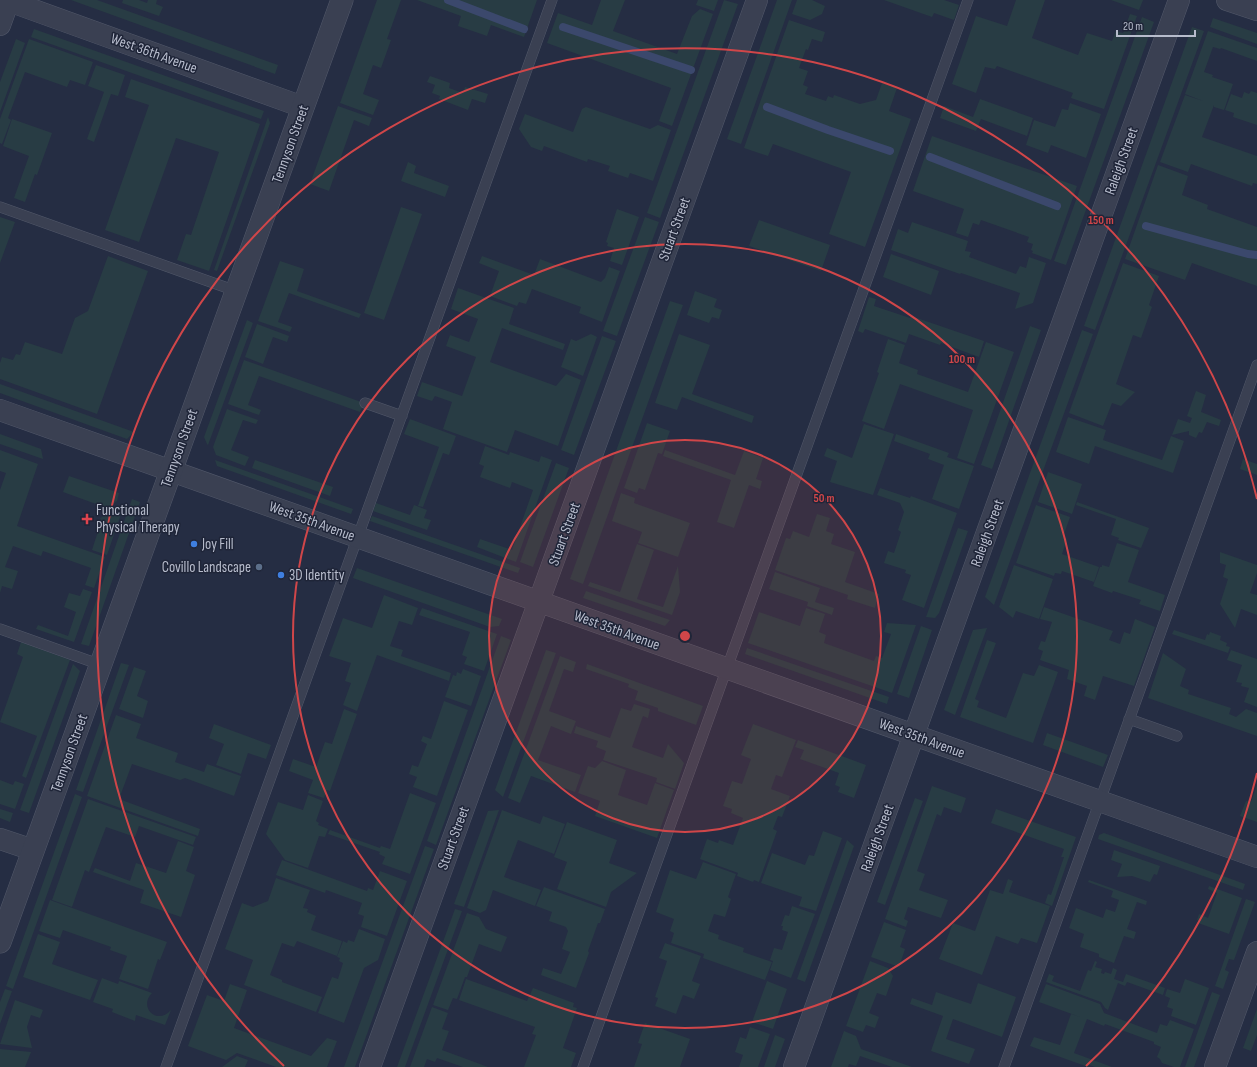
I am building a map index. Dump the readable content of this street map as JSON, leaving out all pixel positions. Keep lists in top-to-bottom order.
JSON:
{
  "streets": {
    "street": [
      "West 36th Avenue",
      "Tennyson Street",
      "Raleigh Street",
      "Stuart Street",
      "West 35th Avenue"
    ]
  },
  "crossings": [
    ["West 36th Avenue", "Tennyson Street"],
    ["Tennyson Street", "West 35th Avenue"],
    ["Raleigh Street", "West 35th Avenue"],
    ["Stuart Street", "West 35th Avenue"]
  ],
  "places": {
    "health": ["Functional Physical Therapy"],
    "other": ["Joy Fill", "Covillo Landscape", "3D Identity"]
  },
  "scale_bar": "20 m",
  "rings": ["150 m", "100 m", "50 m"]
}
